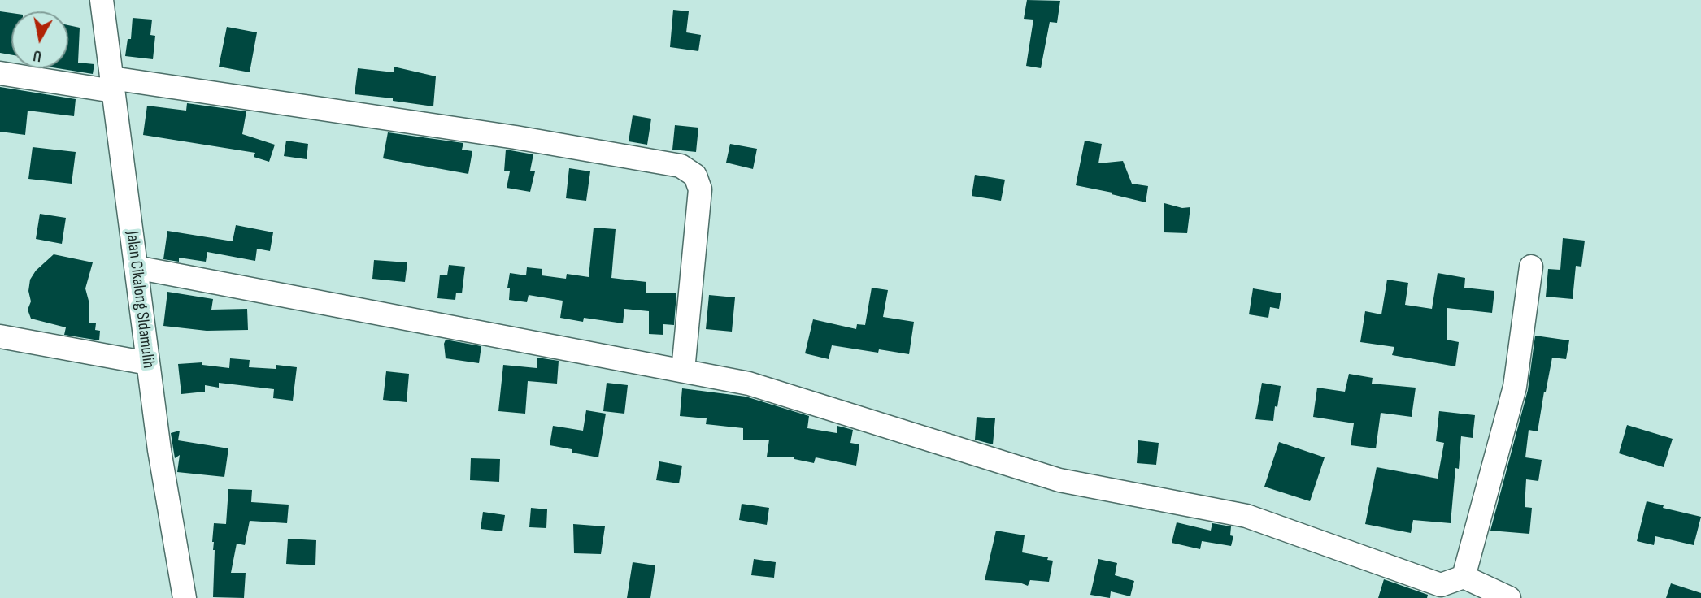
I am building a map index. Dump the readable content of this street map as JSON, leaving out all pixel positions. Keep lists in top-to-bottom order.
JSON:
{
  "streets": {
    "street": ["Jalan Cikalong SIdamulih"]
  },
  "north": "bottom"
}
